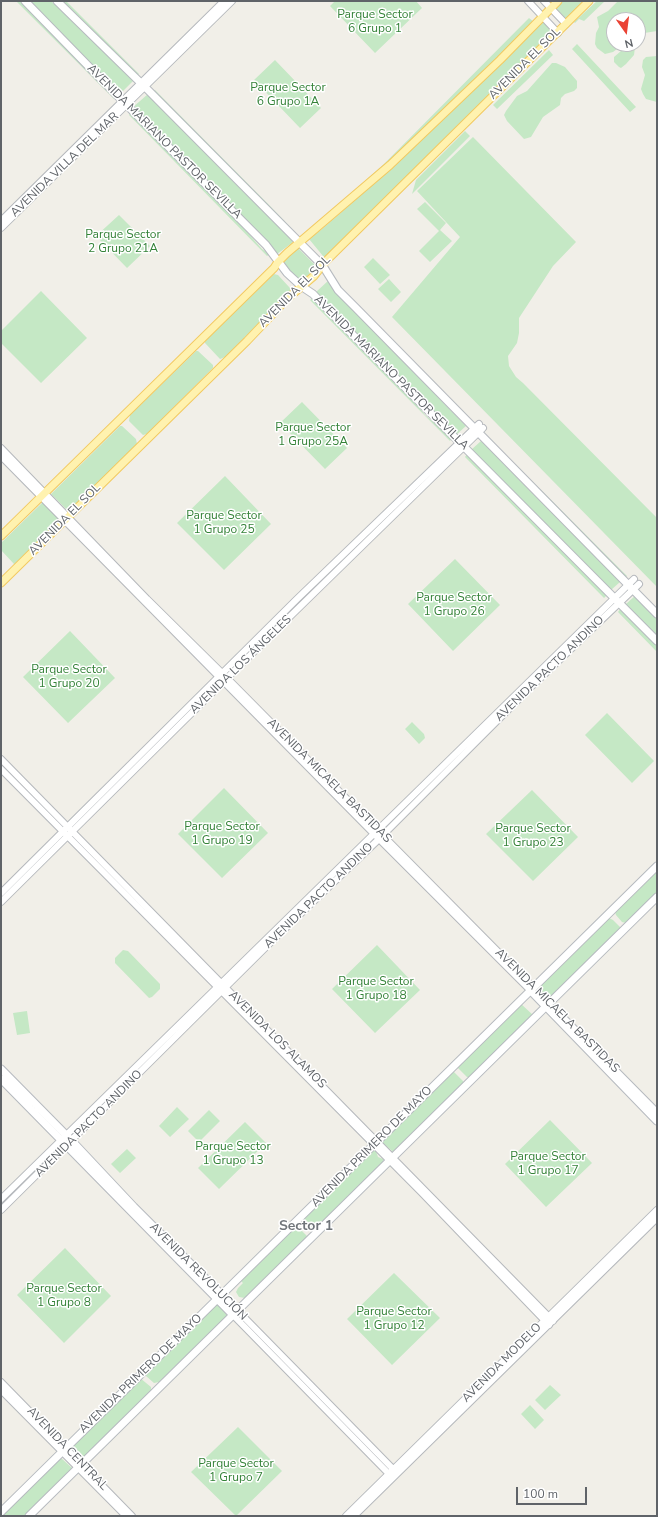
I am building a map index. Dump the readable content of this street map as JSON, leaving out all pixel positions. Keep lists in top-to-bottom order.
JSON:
{
  "streets": {
    "main road": [
      "AVENIDA EL SOL",
      "AVENIDA MARIANO PASTOR SEVILLA",
      "AVENIDA MICAELA BASTIDAS",
      "AVENIDA PRIMERO DE MAYO",
      "AVENIDA REVOLUCIÓN"
    ],
    "street": [
      "AVENIDA VILLA DEL MAR",
      "AVENIDA LOS ÁNGELES",
      "AVENIDA PACTO ANDINO",
      "AVENIDA LOS ALAMOS",
      "AVENIDA MODELO",
      "AVENIDA CENTRAL"
    ]
  },
  "crossings": [
    ["AVENIDA EL SOL", "AVENIDA MARIANO PASTOR SEVILLA"],
    ["AVENIDA EL SOL", "AVENIDA MICAELA BASTIDAS"],
    ["AVENIDA MARIANO PASTOR SEVILLA", "AVENIDA VILLA DEL MAR"],
    ["AVENIDA MARIANO PASTOR SEVILLA", "AVENIDA LOS ÁNGELES"],
    ["AVENIDA MARIANO PASTOR SEVILLA", "AVENIDA PACTO ANDINO"],
    ["AVENIDA LOS ÁNGELES", "AVENIDA MICAELA BASTIDAS"],
    ["AVENIDA LOS ÁNGELES", "AVENIDA LOS ALAMOS"],
    ["AVENIDA PACTO ANDINO", "AVENIDA MICAELA BASTIDAS"],
    ["AVENIDA PACTO ANDINO", "AVENIDA LOS ALAMOS"],
    ["AVENIDA PACTO ANDINO", "AVENIDA REVOLUCIÓN"],
    ["AVENIDA MICAELA BASTIDAS", "AVENIDA PRIMERO DE MAYO"],
    ["AVENIDA LOS ALAMOS", "AVENIDA PRIMERO DE MAYO"],
    ["AVENIDA LOS ALAMOS", "AVENIDA MODELO"],
    ["AVENIDA PRIMERO DE MAYO", "AVENIDA REVOLUCIÓN"],
    ["AVENIDA PRIMERO DE MAYO", "AVENIDA CENTRAL"],
    ["AVENIDA REVOLUCIÓN", "AVENIDA MODELO"]
  ],
  "districts": ["Sector 1"],
  "parks": [
    "Parque Sector 6 Grupo 1",
    "Parque Sector 6 Grupo 1A",
    "Parque Sector 2 Grupo 21A",
    "Parque Sector 1 Grupo 25A",
    "Parque Sector 1 Grupo 25",
    "Parque Sector 1 Grupo 26",
    "Parque Sector 1 Grupo 20",
    "Parque Sector 1 Grupo 19",
    "Parque Sector 1 Grupo 23",
    "Parque Sector 1 Grupo 18",
    "Parque Sector 1 Grupo 13",
    "Parque Sector 1 Grupo 17",
    "Parque Sector 1 Grupo 8",
    "Parque Sector 1 Grupo 12",
    "Parque Sector 1 Grupo 7"
  ],
  "scale_bar": "100 m",
  "north": "bottom"
}
